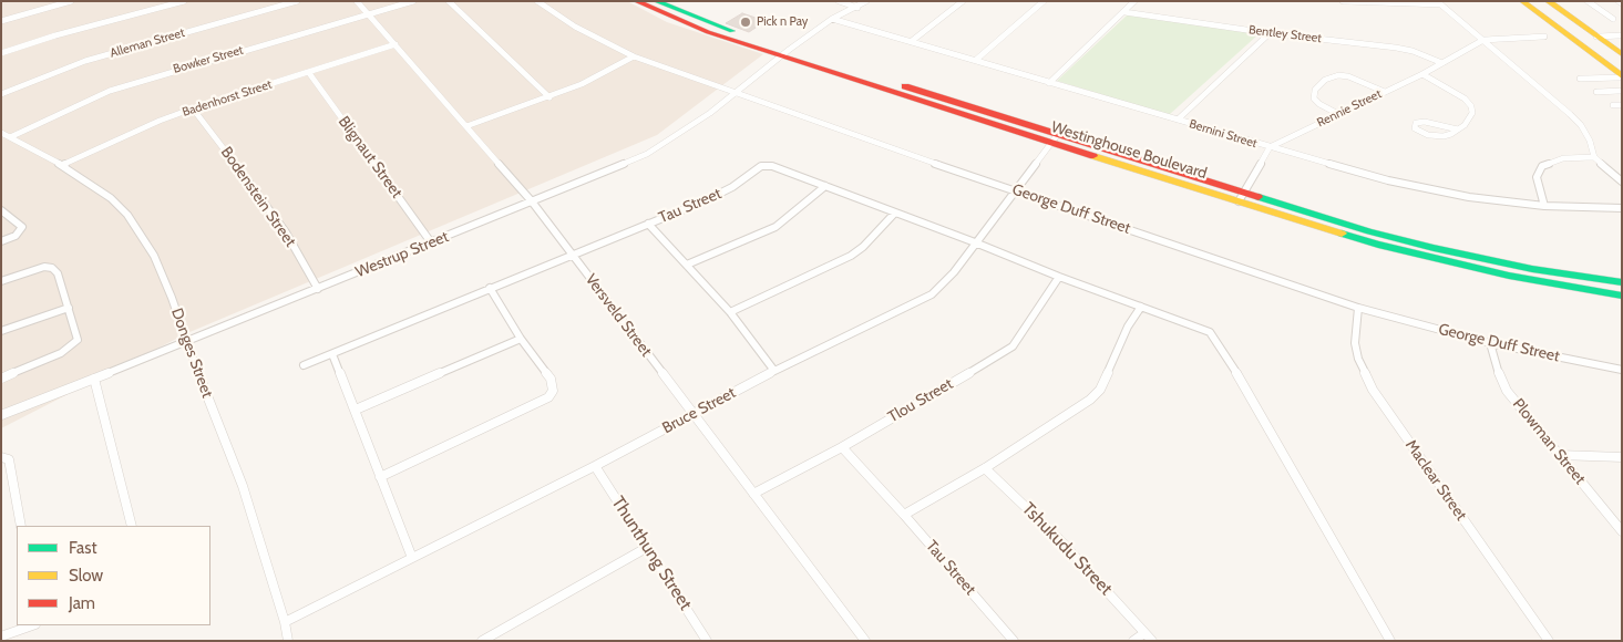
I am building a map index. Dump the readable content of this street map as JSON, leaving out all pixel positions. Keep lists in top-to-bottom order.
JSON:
{
  "streets": {
    "street": [
      "Bentley Street",
      "Alleman Street",
      "Bowker Street",
      "Badenhorst Street",
      "Rennie Street",
      "Bernini Street",
      "Westinghouse Boulevard",
      "Blignaut Street",
      "Bodenstein Street",
      "Tau Street",
      "George Duff Street",
      "Westrup Street",
      "Versveld Street",
      "Donges Street",
      "Tlou Street",
      "Bruce Street",
      "Plowman Street",
      "Maclear Street",
      "Tshukudu Street",
      "Thunthung Street"
    ]
  },
  "crossings": [
    ["Bentley Street", "Rennie Street"],
    ["Bowker Street", "Versveld Street"],
    ["Bowker Street", "Donges Street"],
    ["Badenhorst Street", "Blignaut Street"],
    ["Badenhorst Street", "Bodenstein Street"],
    ["Badenhorst Street", "Versveld Street"],
    ["Badenhorst Street", "Donges Street"],
    ["Rennie Street", "Bernini Street"],
    ["Bernini Street", "Westrup Street"],
    ["Westinghouse Boulevard", "Westrup Street"],
    ["Westinghouse Boulevard", "Bruce Street"],
    ["Blignaut Street", "Westrup Street"],
    ["Bodenstein Street", "Westrup Street"],
    ["Tau Street", "Versveld Street"],
    ["Tau Street", "Tlou Street"],
    ["Tau Street", "Bruce Street"],
    ["George Duff Street", "Westrup Street"],
    ["George Duff Street", "Bruce Street"],
    ["George Duff Street", "Plowman Street"],
    ["George Duff Street", "Maclear Street"],
    ["Westrup Street", "Versveld Street"],
    ["Westrup Street", "Donges Street"],
    ["Versveld Street", "Tlou Street"],
    ["Versveld Street", "Bruce Street"],
    ["Donges Street", "Bruce Street"],
    ["Bruce Street", "Thunthung Street"]
  ],
  "places": ["Pick n Pay"],
  "legend": ["Fast", "Slow", "Jam"]
}
